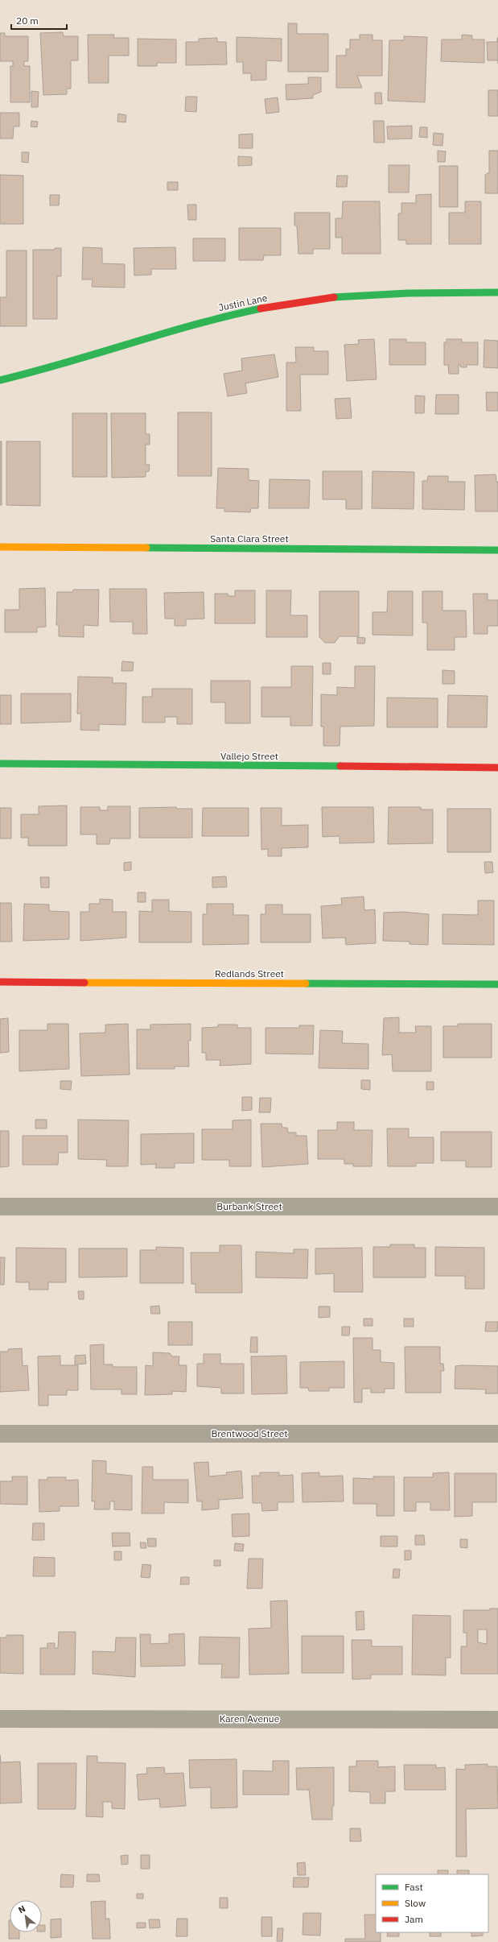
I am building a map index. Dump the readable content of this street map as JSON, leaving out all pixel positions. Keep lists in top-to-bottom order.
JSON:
{
  "streets": {
    "street": [
      "Justin Lane",
      "Santa Clara Street",
      "Vallejo Street",
      "Redlands Street",
      "Burbank Street",
      "Brentwood Street",
      "Karen Avenue"
    ]
  },
  "legend": ["Fast", "Slow", "Jam"],
  "scale_bar": "20 m",
  "north": "top left"
}
